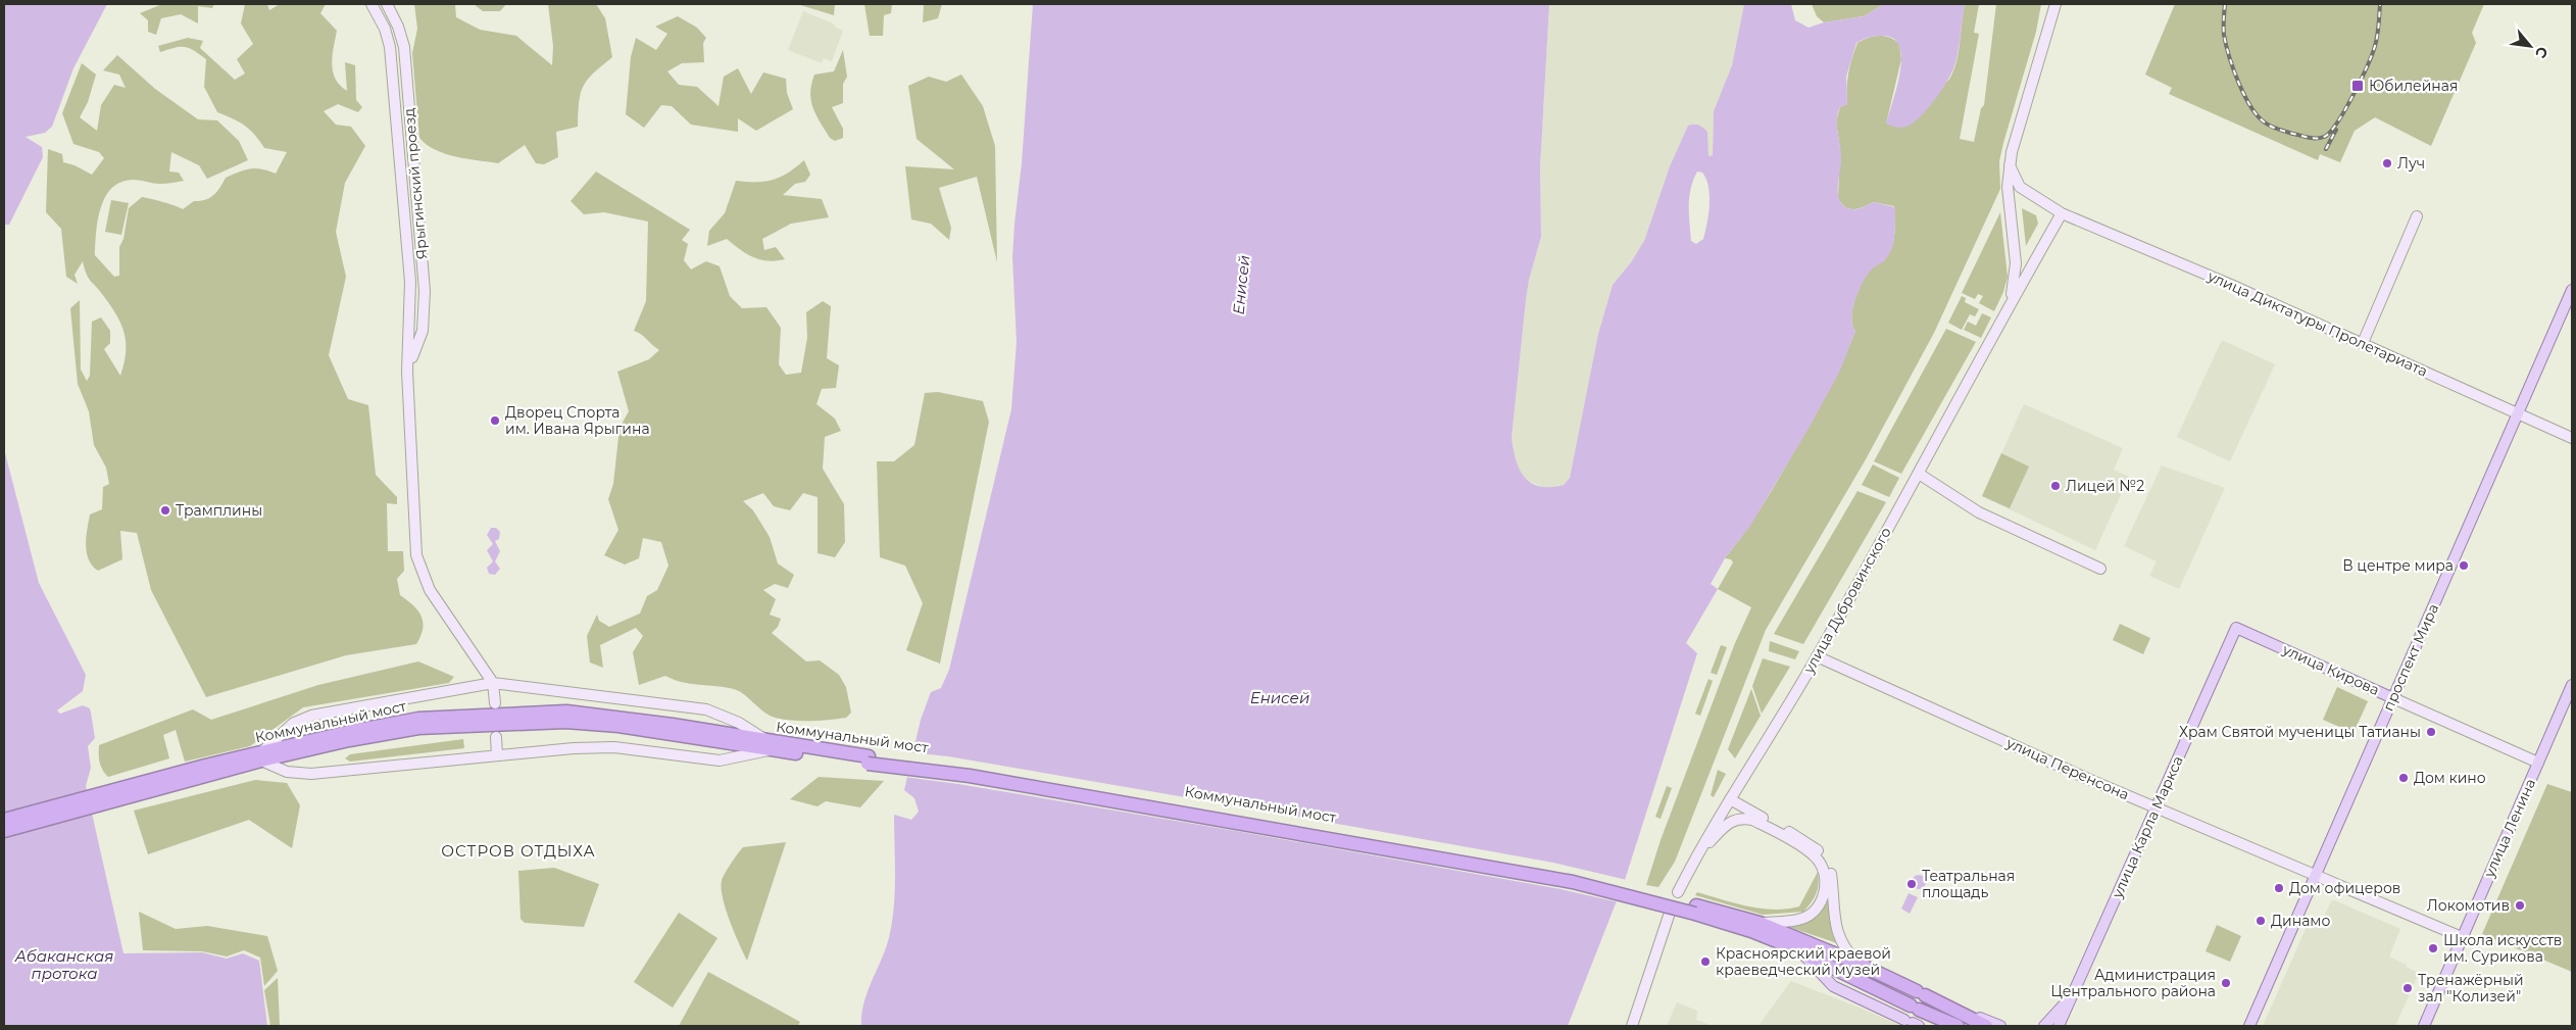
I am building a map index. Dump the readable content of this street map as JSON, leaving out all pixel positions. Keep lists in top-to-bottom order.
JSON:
{
  "streets": {
    "highway": ["Коммунальный мост"],
    "main road": [
      "Ярыгинский проезд",
      "улица Диктатуры Пролетариата",
      "улица Дубровинского",
      "проспект Мира",
      "улица Кирова",
      "улица Перенсона",
      "улица Карла Маркса",
      "улица Ленина"
    ]
  },
  "crossings": [
    ["улица Диктатуры Пролетариата", "улица Дубровинского"],
    ["улица Диктатуры Пролетариата", "проспект Мира"],
    ["улица Дубровинского", "улица Перенсона"],
    ["проспект Мира", "улица Кирова"],
    ["проспект Мира", "улица Перенсона"],
    ["улица Кирова", "улица Карла Маркса"],
    ["улица Кирова", "улица Ленина"],
    ["улица Перенсона", "улица Карла Маркса"],
    ["улица Перенсона", "улица Ленина"]
  ],
  "districts": ["ОСТРОВ ОТДЫХА"],
  "water": ["Енисей", "Абаканская протока"],
  "places": {
    "transit": ["Юбилейная"],
    "other": [
      "Луч",
      "Дворец Спорта им. Ивана Ярыгина",
      "Лицей №2",
      "Трамплины",
      "В центре мира",
      "Храм Святой мученицы Татианы",
      "Дом кино",
      "Театральная площадь",
      "Дом офицеров",
      "Локомотив",
      "Динамо",
      "Школа искусств им. Сурикова",
      "Красноярский краевой краеведческий музей",
      "Администрация Центрального района",
      "Тренажёрный зал \"Колизей\""
    ]
  },
  "north": "bottom right"
}
